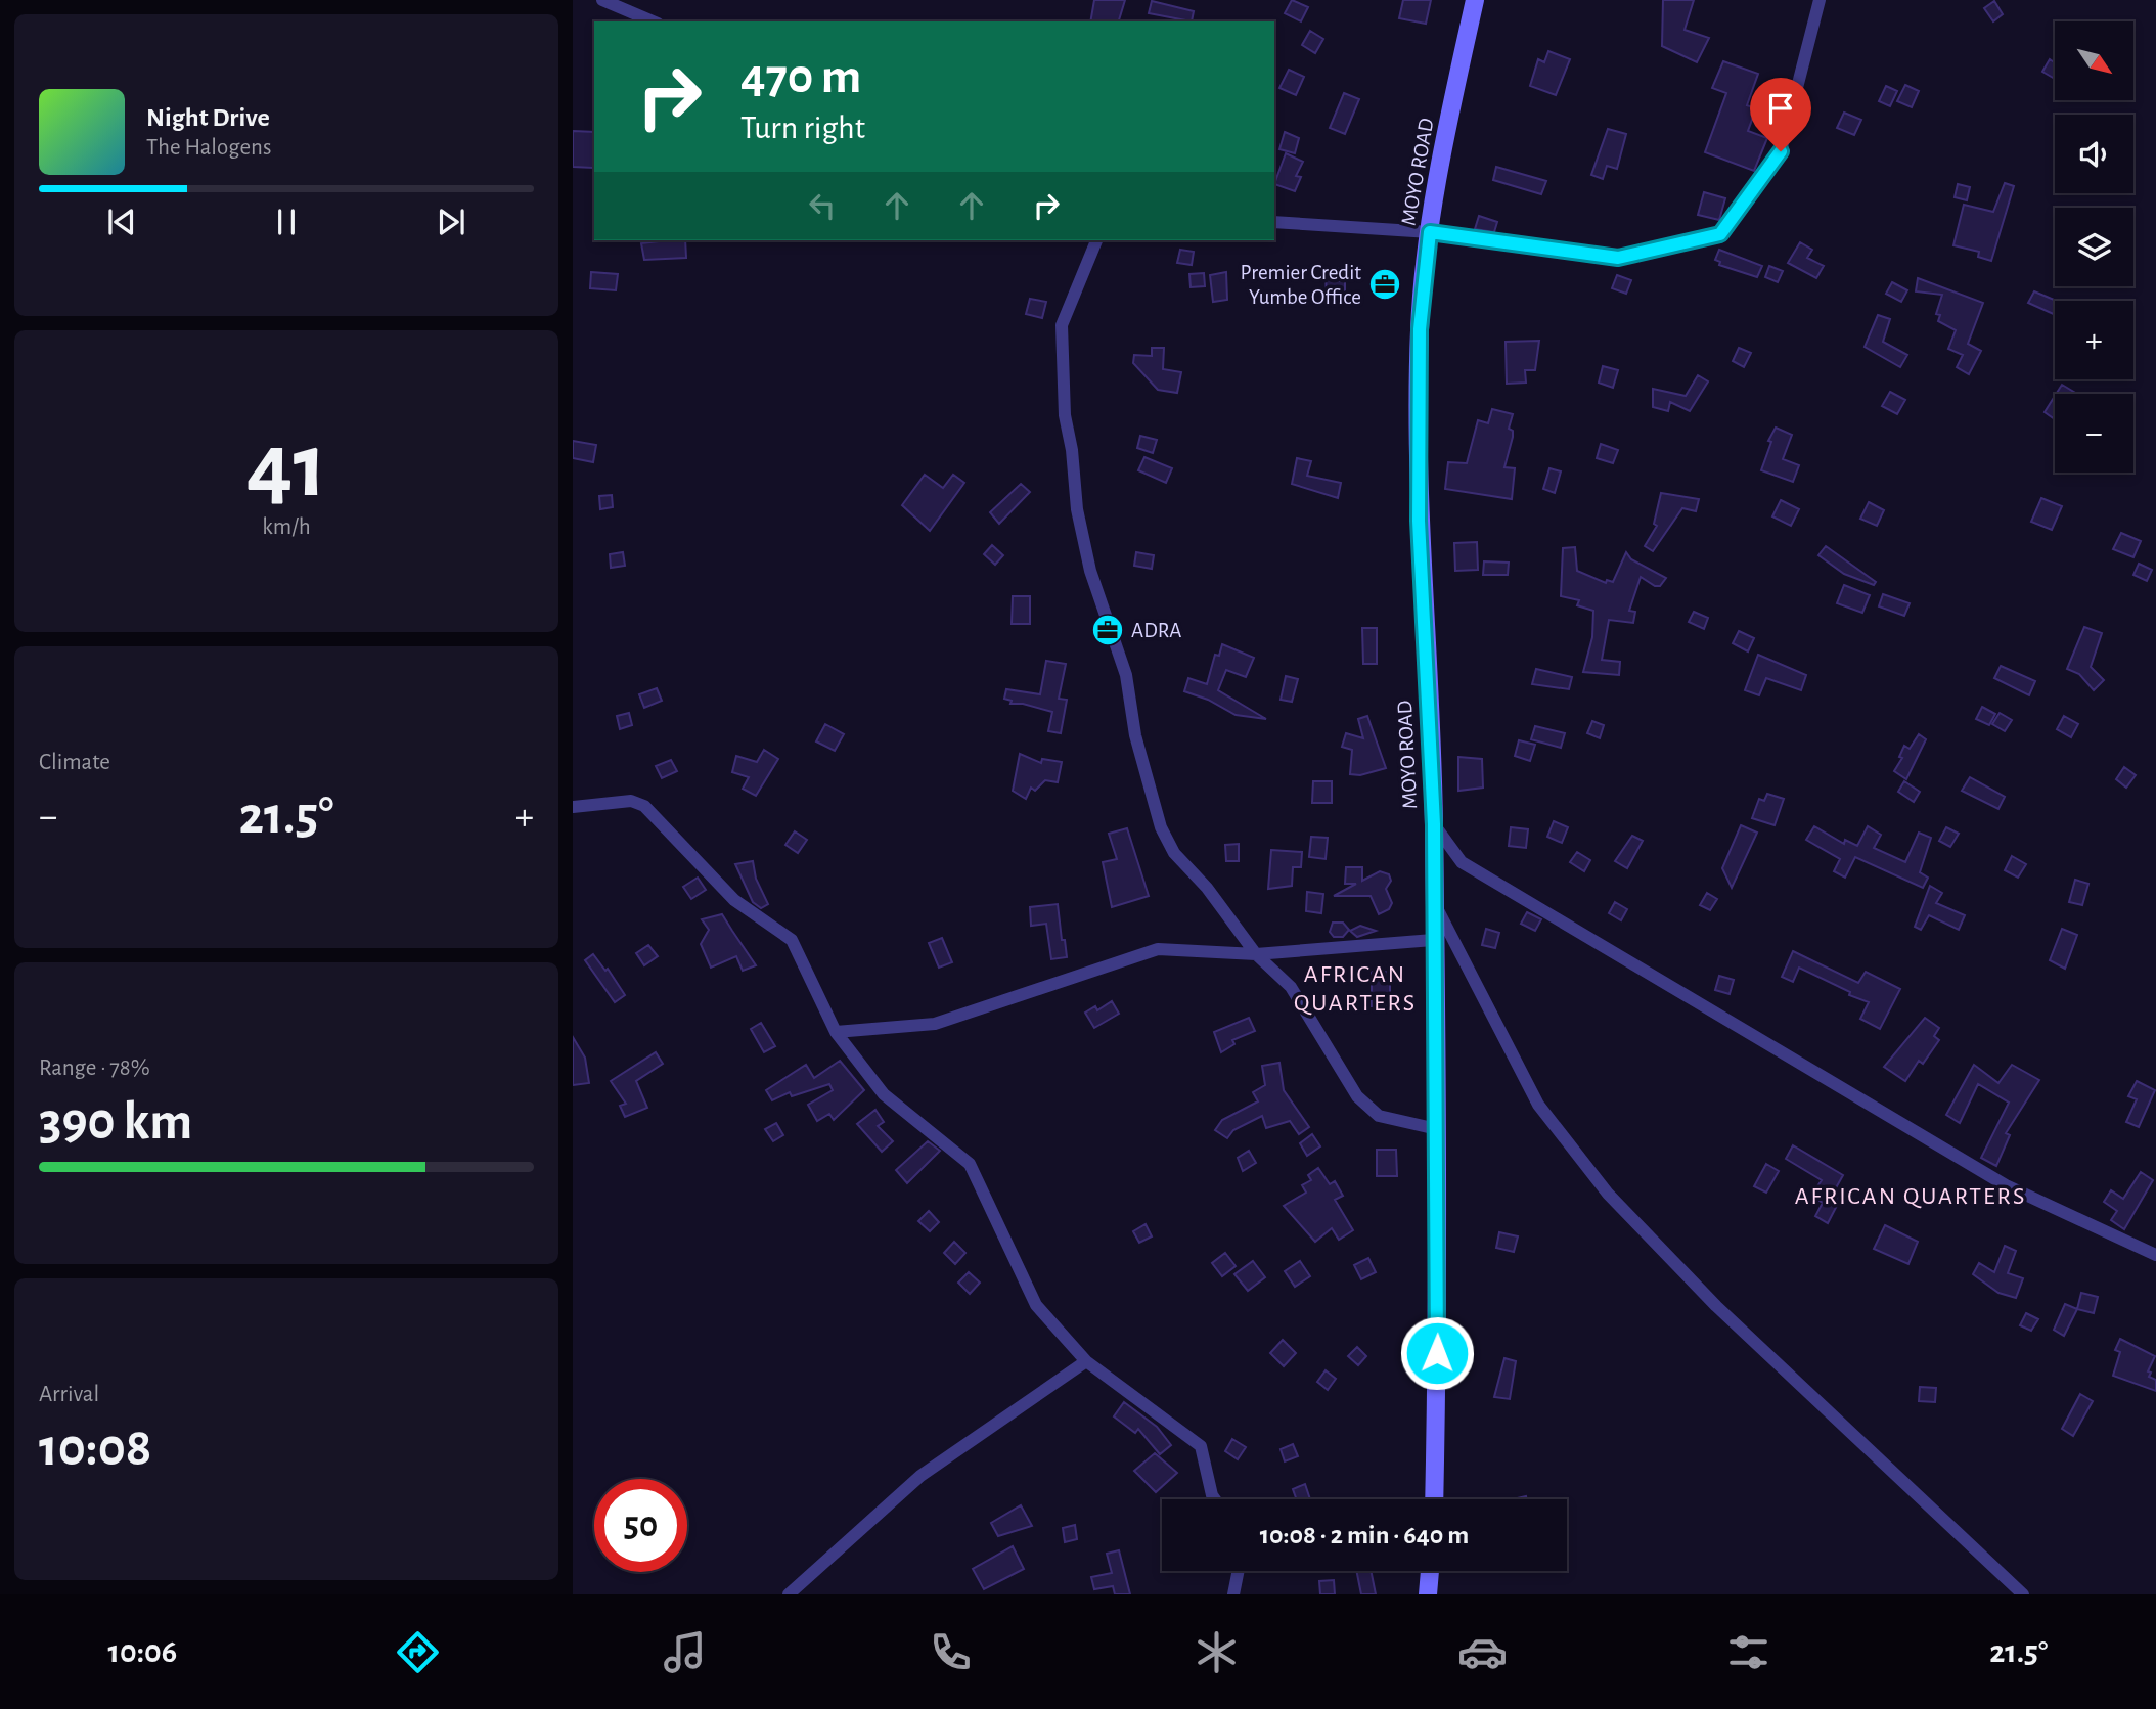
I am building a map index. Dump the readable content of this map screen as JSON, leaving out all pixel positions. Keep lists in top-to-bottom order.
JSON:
{
  "streets": {
    "main road": ["MOYO ROAD"]
  },
  "districts": ["AFRICAN QUARTERS", "AFRICAN QUARTERS"],
  "places": {
    "office": ["Premier Credit Yumbe Office", "ADRA"]
  },
  "north": "bottom right",
  "page": {
    "map_buttons": ["+", "−"],
    "turn": ["470 m", "Turn right"],
    "song": ["Night Drive", "The Halogens"],
    "tile": [
      ["41", "km/h"],
      "Climate",
      ["Range · 78%", "390 km"],
      ["Arrival", "10:08"]
    ],
    "heat": ["−", "21.5°", "+"],
    "limit": "50",
    "trip": "10:08 · 2 min · 640 m",
    "tabs": ["10:06", "21.5°"]
  }
}
